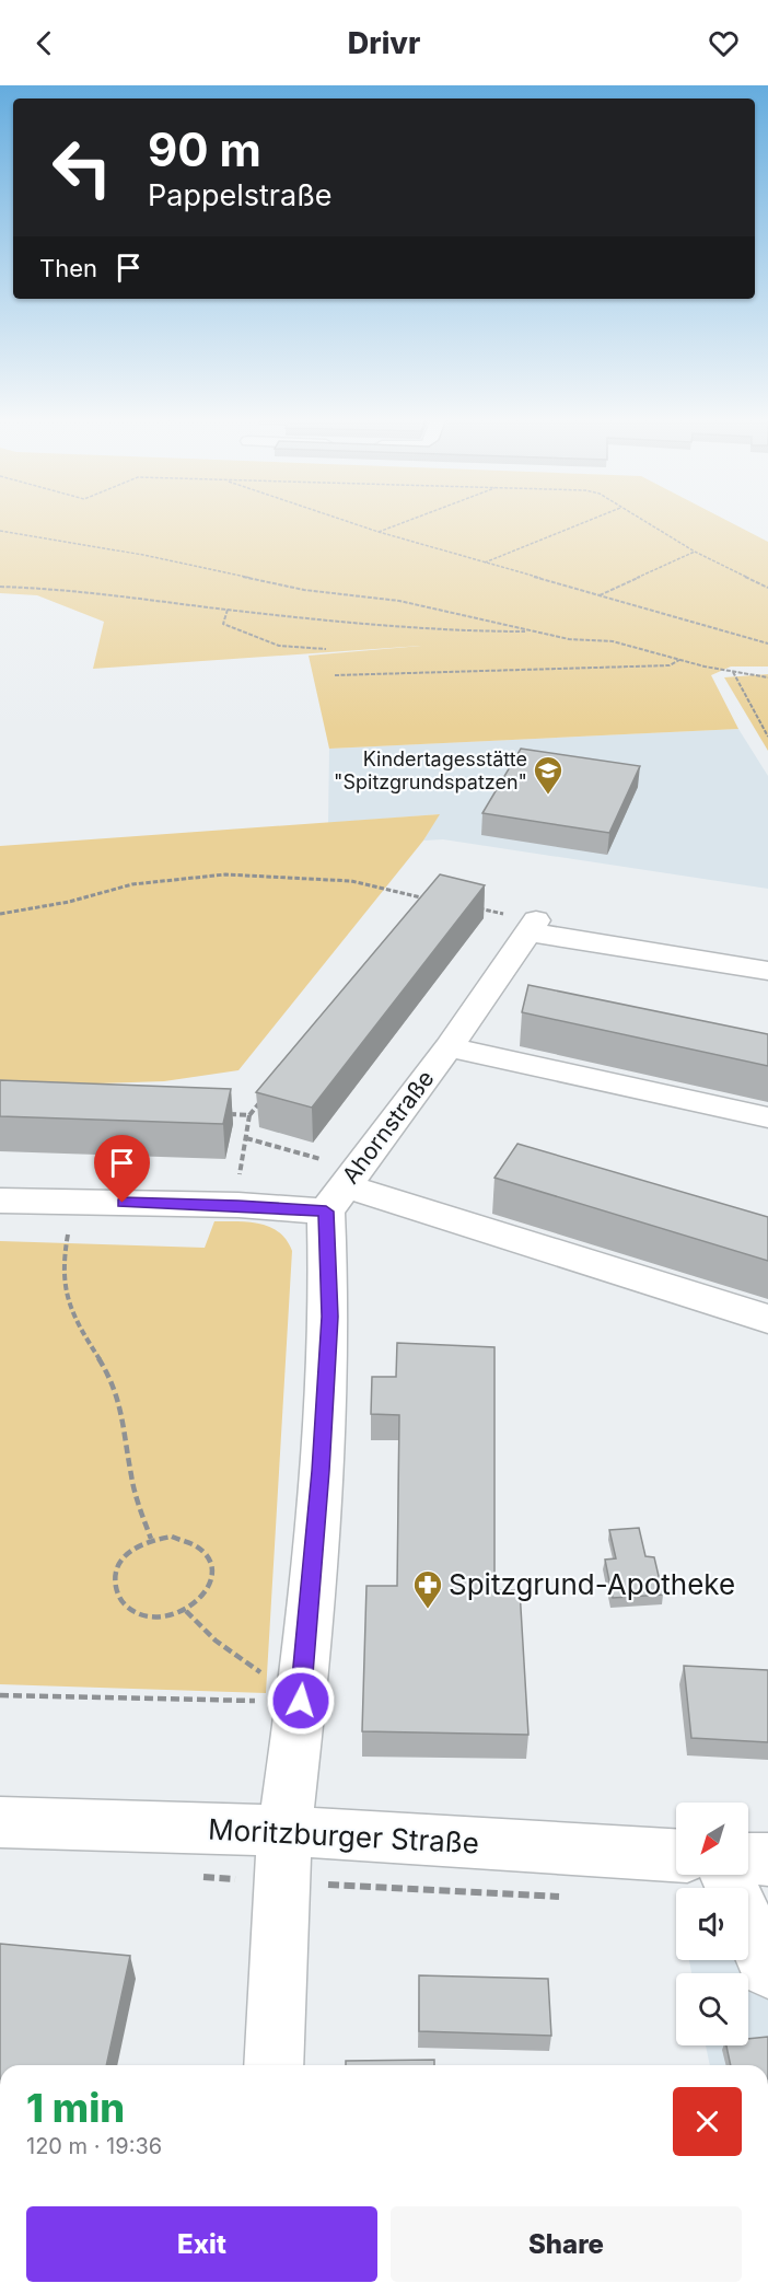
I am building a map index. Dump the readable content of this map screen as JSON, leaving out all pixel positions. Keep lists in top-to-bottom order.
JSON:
{
  "streets": {
    "street": ["Ahornstraße", "Moritzburger Straße"]
  },
  "places": {
    "school or university": ["Kindertagesstätte \"Spitzgrundspatzen\""],
    "pharmacy": ["Spitzgrund-Apotheke"]
  },
  "north": "bottom left",
  "page": {
    "header": "Drivr",
    "turn": ["90 m", "Pappelstraße"],
    "then": "Then",
    "heading": ["1 min", "120 m · 19:36"],
    "buttons": ["Exit", "Share"]
  }
}
